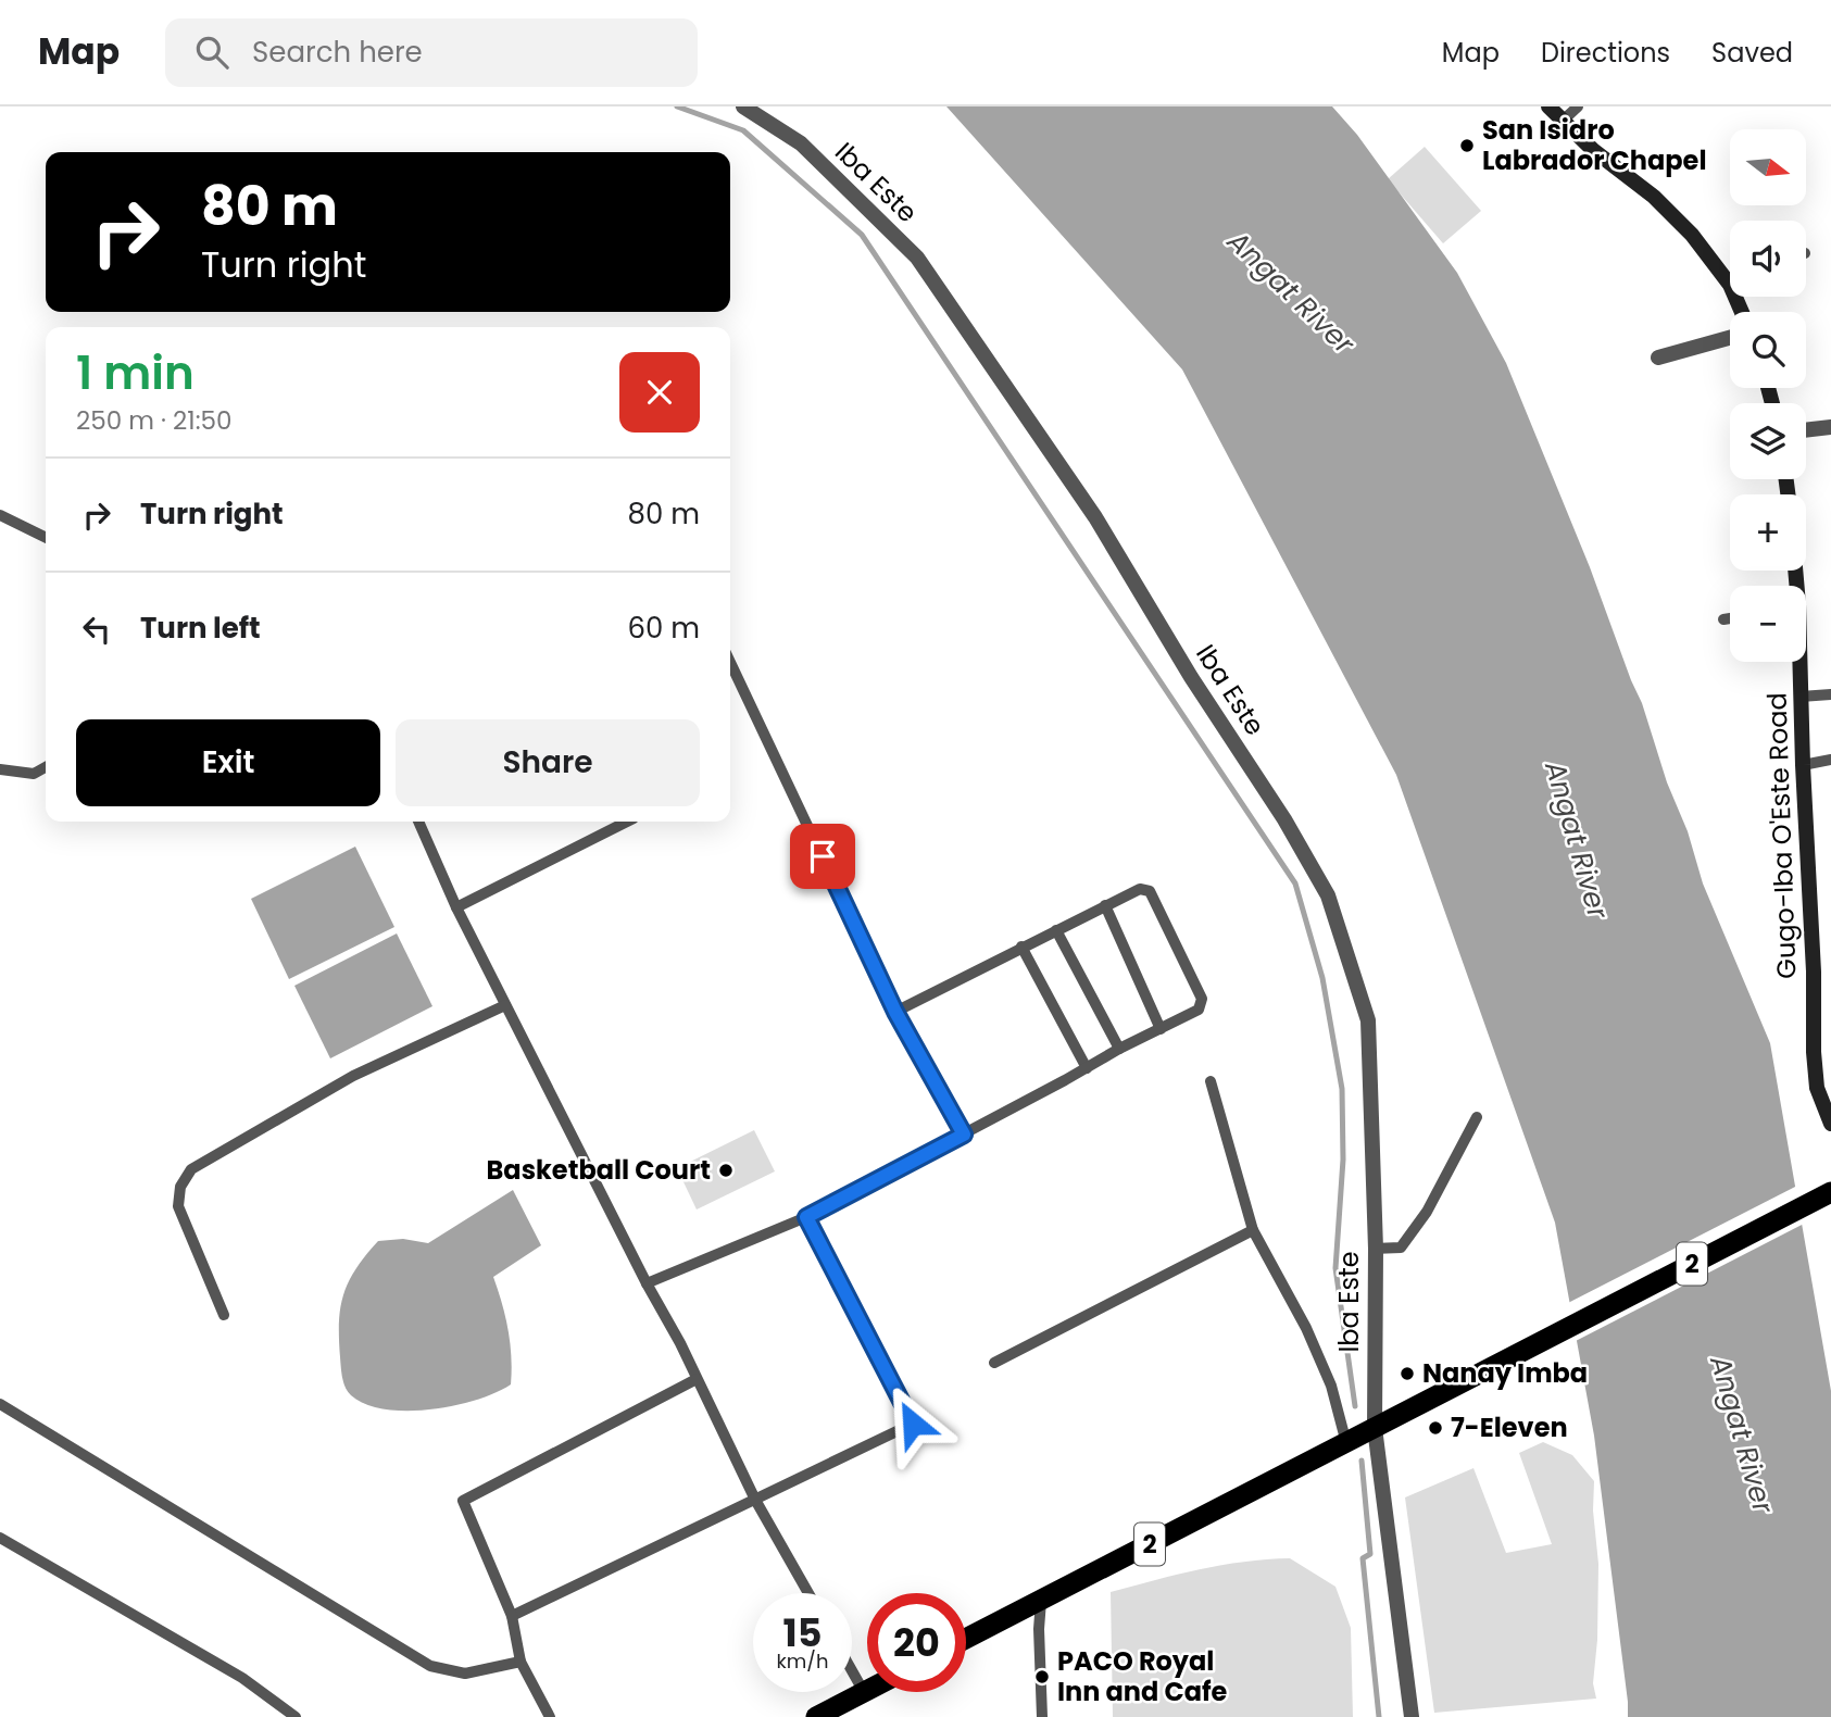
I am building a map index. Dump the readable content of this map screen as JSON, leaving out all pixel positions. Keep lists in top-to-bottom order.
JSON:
{
  "streets": {
    "highway": ["2"],
    "main road": ["Gugo-Iba O'Este Road"],
    "street": ["Iba Este"]
  },
  "crossings": [
    ["Iba Este", "2"]
  ],
  "water": ["Angat River"],
  "places": [
    "San Isidro Labrador Chapel",
    "Basketball Court",
    "Nanay Imba",
    "7-Eleven",
    "PACO Royal Inn and Cafe"
  ],
  "north": "right",
  "page": {
    "header": "Map",
    "search": "Search here",
    "nav": ["Map", "Directions", "Saved"],
    "map_buttons": ["+", "−"],
    "turn": ["80 m", "Turn right"],
    "heading": ["1 min", "250 m · 21:50"],
    "list": [
      {
        "name": "Turn right",
        "value": "80 m"
      },
      {
        "name": "Turn left",
        "value": "60 m"
      }
    ],
    "buttons": ["Exit", "Share"],
    "speed": "15 km/h",
    "limit": "20"
  }
}
